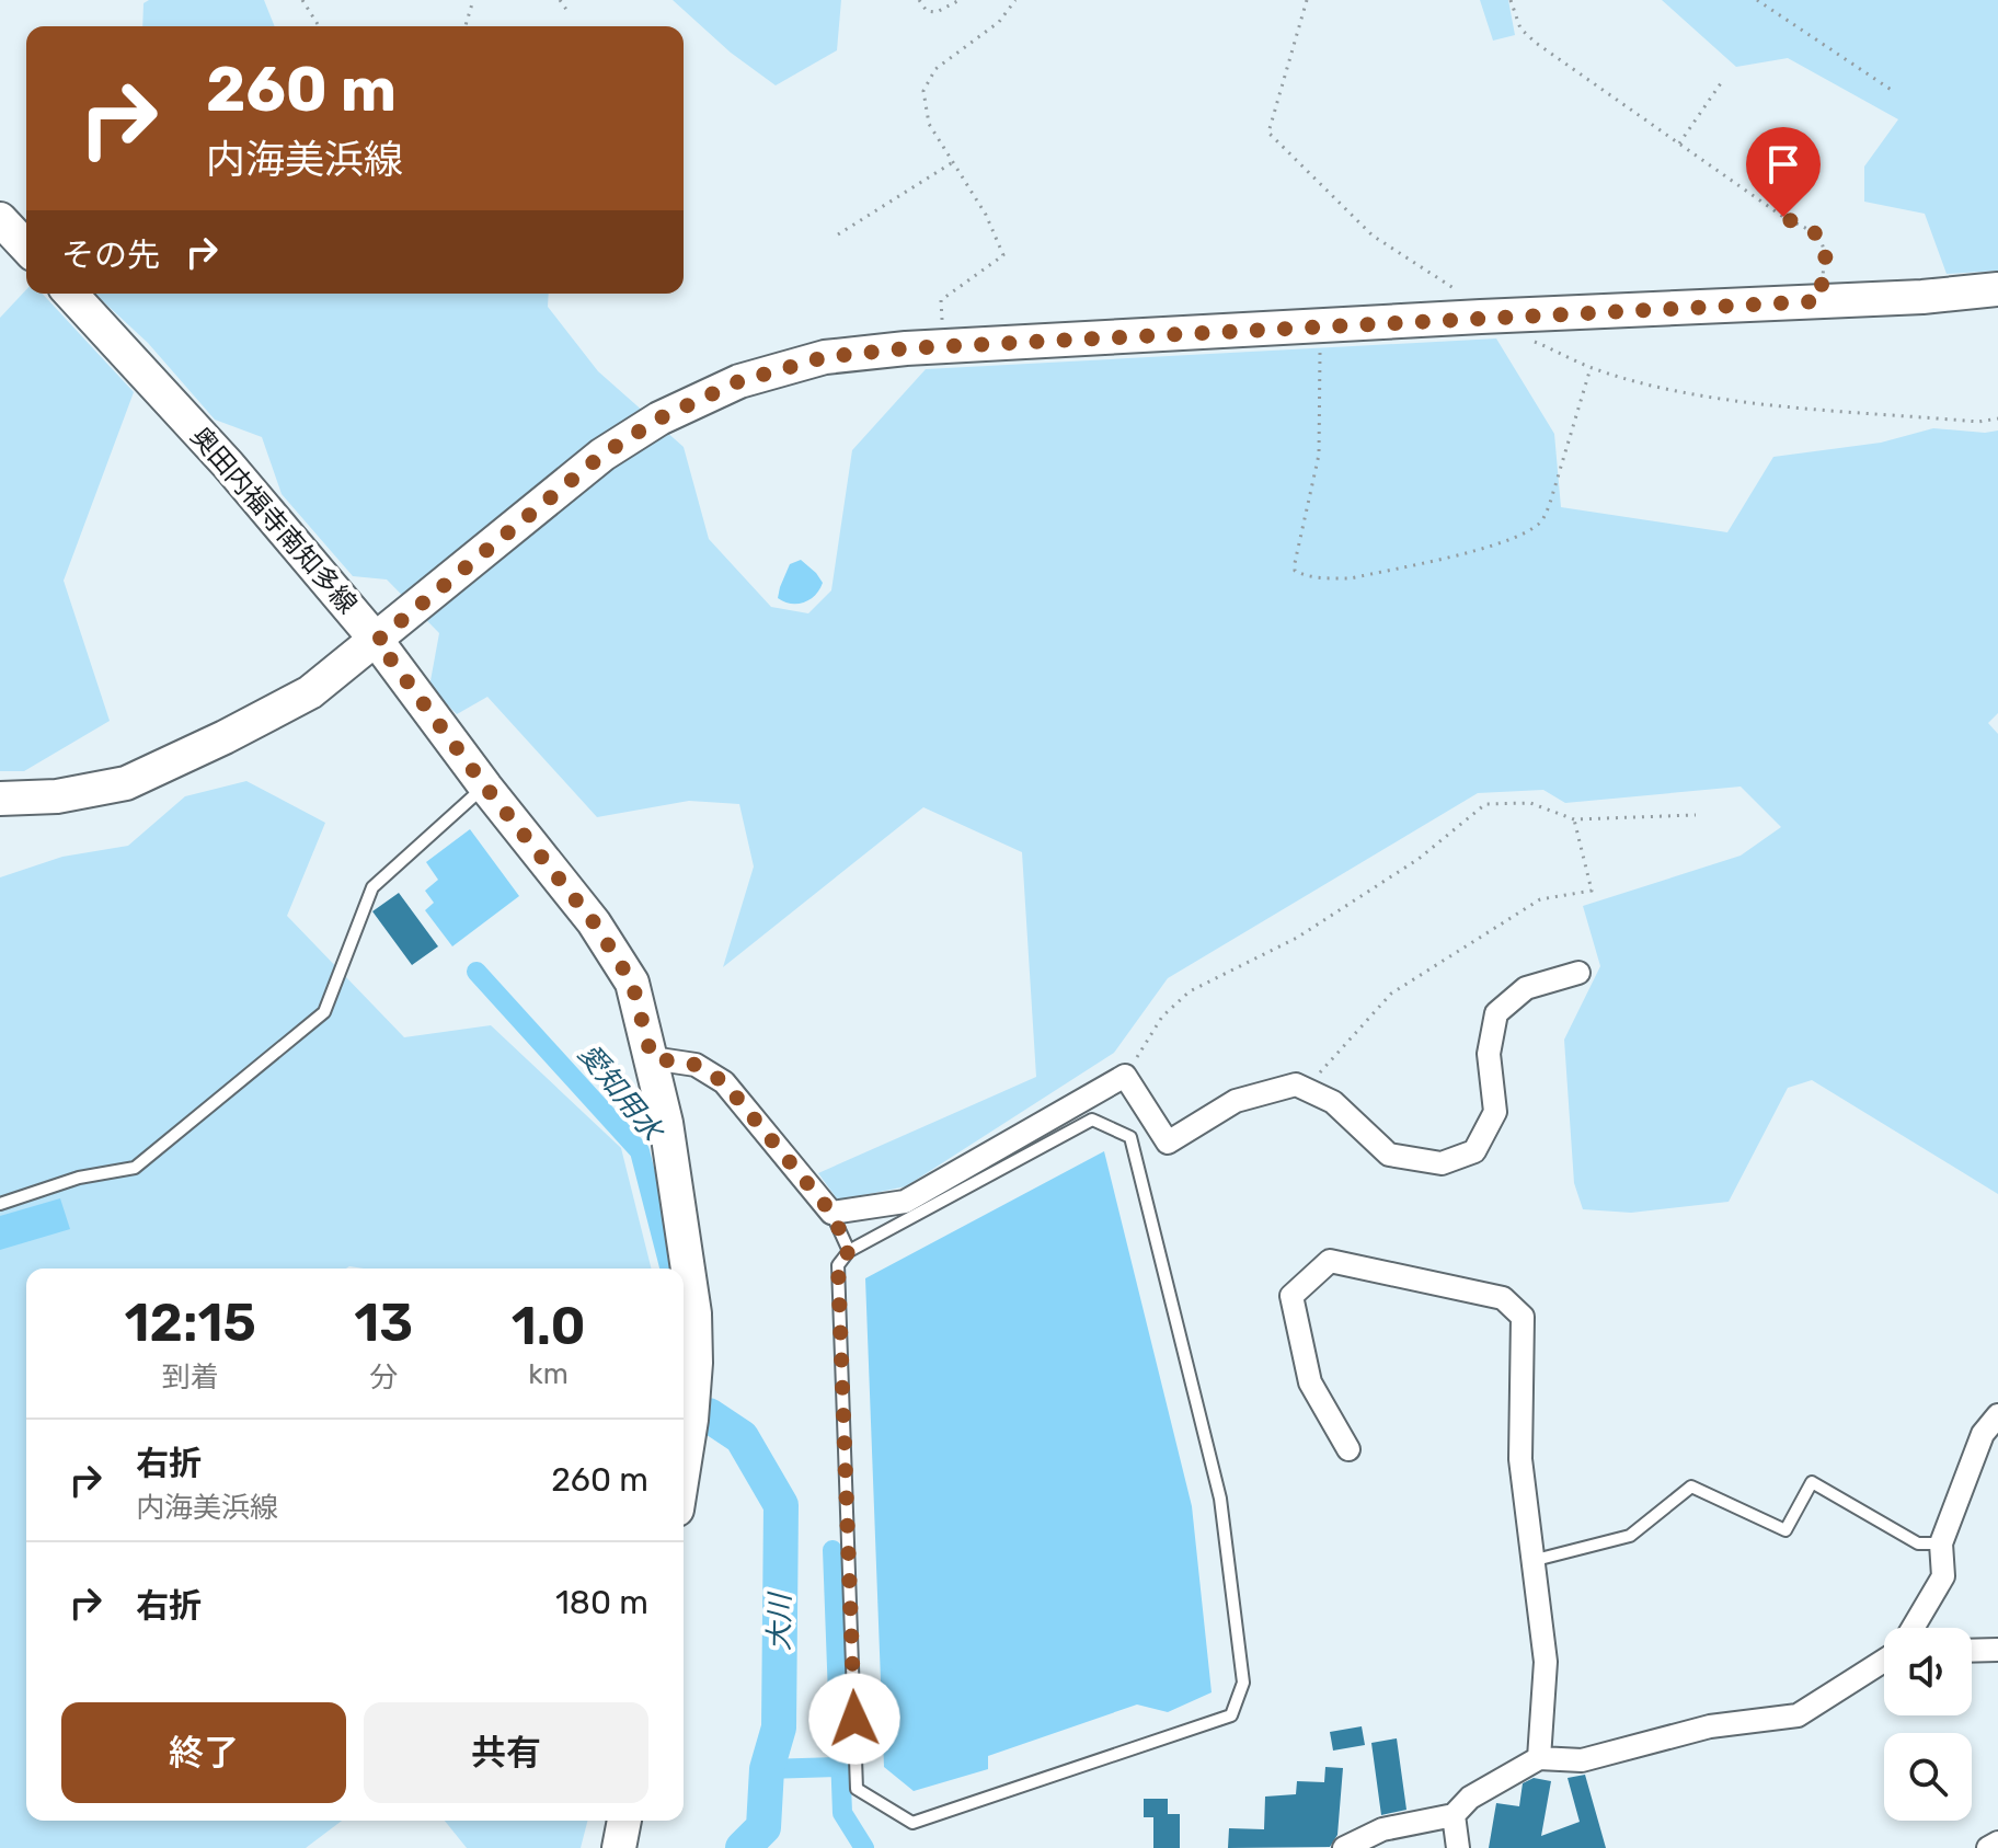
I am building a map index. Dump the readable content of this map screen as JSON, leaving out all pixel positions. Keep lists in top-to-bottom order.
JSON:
{
  "streets": {
    "main road": ["奥田内福寺南知多線"]
  },
  "water": ["愛知用水", "大川"],
  "page": {
    "turn": ["260 m", "内海美浜線"],
    "then": "その先",
    "eta": [
      "12:15",
      "到着",
      "13",
      "分",
      "1.0",
      "km"
    ],
    "list": [
      {
        "name": "右折",
        "note": "内海美浜線",
        "value": "260 m"
      },
      {
        "name": "右折",
        "value": "180 m"
      }
    ],
    "buttons": ["終了", "共有"]
  }
}
